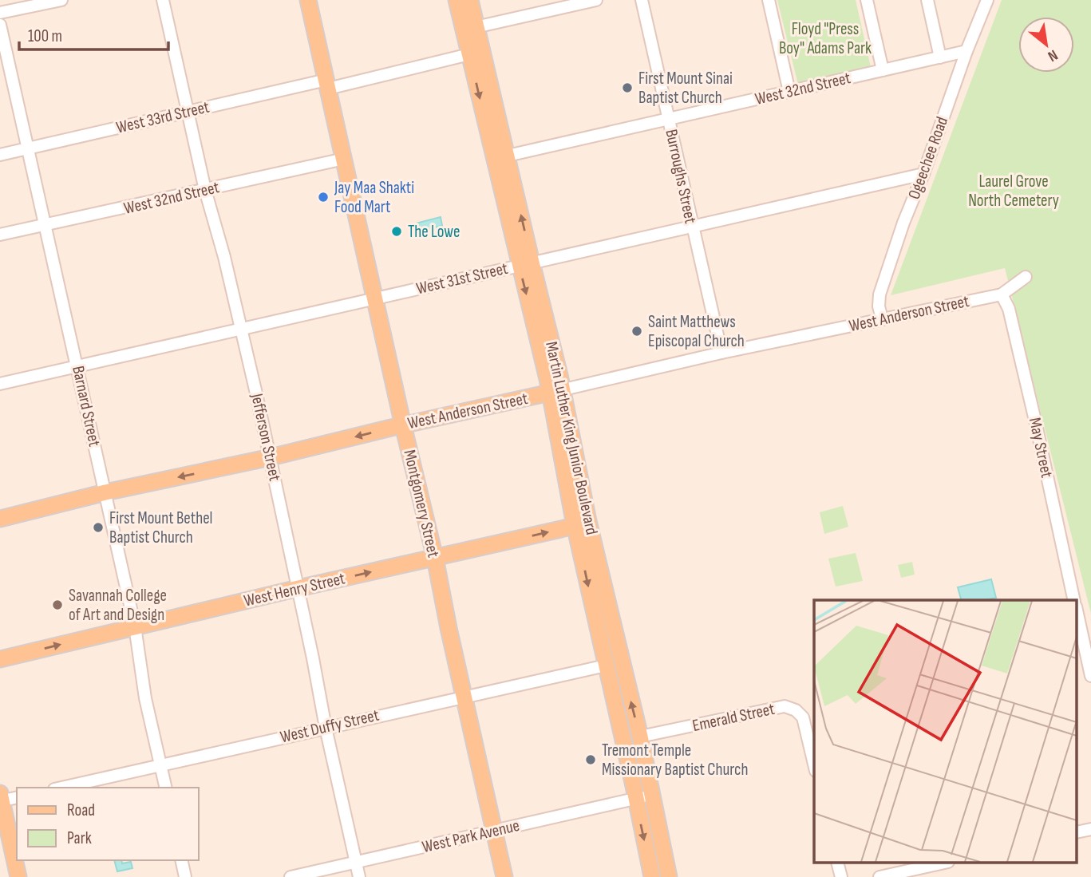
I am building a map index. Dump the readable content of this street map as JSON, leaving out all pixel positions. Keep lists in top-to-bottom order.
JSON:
{
  "streets": {
    "main road": [
      "West Anderson Street",
      "Martin Luther King Junior Boulevard",
      "Montgomery Street",
      "West Henry Street"
    ],
    "street": [
      "West 32nd Street",
      "West 33rd Street",
      "Ogeechee Road",
      "Burroughs Street",
      "West 31st Street",
      "Barnard Street",
      "Jefferson Street",
      "May Street",
      "Emerald Street",
      "West Duffy Street",
      "West Park Avenue"
    ]
  },
  "crossings": [
    ["West 32nd Street", "Ogeechee Road"],
    ["West 32nd Street", "Burroughs Street"],
    ["West 32nd Street", "Barnard Street"],
    ["West 32nd Street", "Jefferson Street"],
    ["West 32nd Street", "Martin Luther King Junior Boulevard"],
    ["West 32nd Street", "Montgomery Street"],
    ["West 33rd Street", "Barnard Street"],
    ["West 33rd Street", "Jefferson Street"],
    ["West 33rd Street", "Martin Luther King Junior Boulevard"],
    ["West 33rd Street", "Montgomery Street"],
    ["Ogeechee Road", "West 31st Street"],
    ["Ogeechee Road", "West Anderson Street"],
    ["Burroughs Street", "West 31st Street"],
    ["Burroughs Street", "West Anderson Street"],
    ["West 31st Street", "Barnard Street"],
    ["West 31st Street", "Jefferson Street"],
    ["West 31st Street", "Martin Luther King Junior Boulevard"],
    ["West 31st Street", "Montgomery Street"],
    ["West Anderson Street", "Barnard Street"],
    ["West Anderson Street", "Jefferson Street"],
    ["West Anderson Street", "Martin Luther King Junior Boulevard"],
    ["West Anderson Street", "May Street"],
    ["West Anderson Street", "Montgomery Street"],
    ["Barnard Street", "West Henry Street"],
    ["Barnard Street", "West Duffy Street"],
    ["Jefferson Street", "West Henry Street"],
    ["Jefferson Street", "West Duffy Street"],
    ["Jefferson Street", "West Park Avenue"],
    ["Martin Luther King Junior Boulevard", "West Henry Street"],
    ["Martin Luther King Junior Boulevard", "Emerald Street"],
    ["Martin Luther King Junior Boulevard", "West Duffy Street"],
    ["Martin Luther King Junior Boulevard", "West Park Avenue"],
    ["Montgomery Street", "West Henry Street"],
    ["Montgomery Street", "West Duffy Street"],
    ["Montgomery Street", "West Park Avenue"]
  ],
  "one_way": ["West Henry Street"],
  "parks": ["Floyd \"Press Boy\" Adams Park", "Laurel Grove North Cemetery"],
  "places": [
    "First Mount Sinai Baptist Church",
    "Jay Maa Shakti Food Mart",
    "The Lowe",
    "Saint Matthews Episcopal Church",
    "First Mount Bethel Baptist Church",
    "Savannah College of Art and Design",
    "Tremont Temple Missionary Baptist Church"
  ],
  "legend": ["Road", "Park"],
  "scale_bar": "100 m",
  "north": "bottom right"
}
